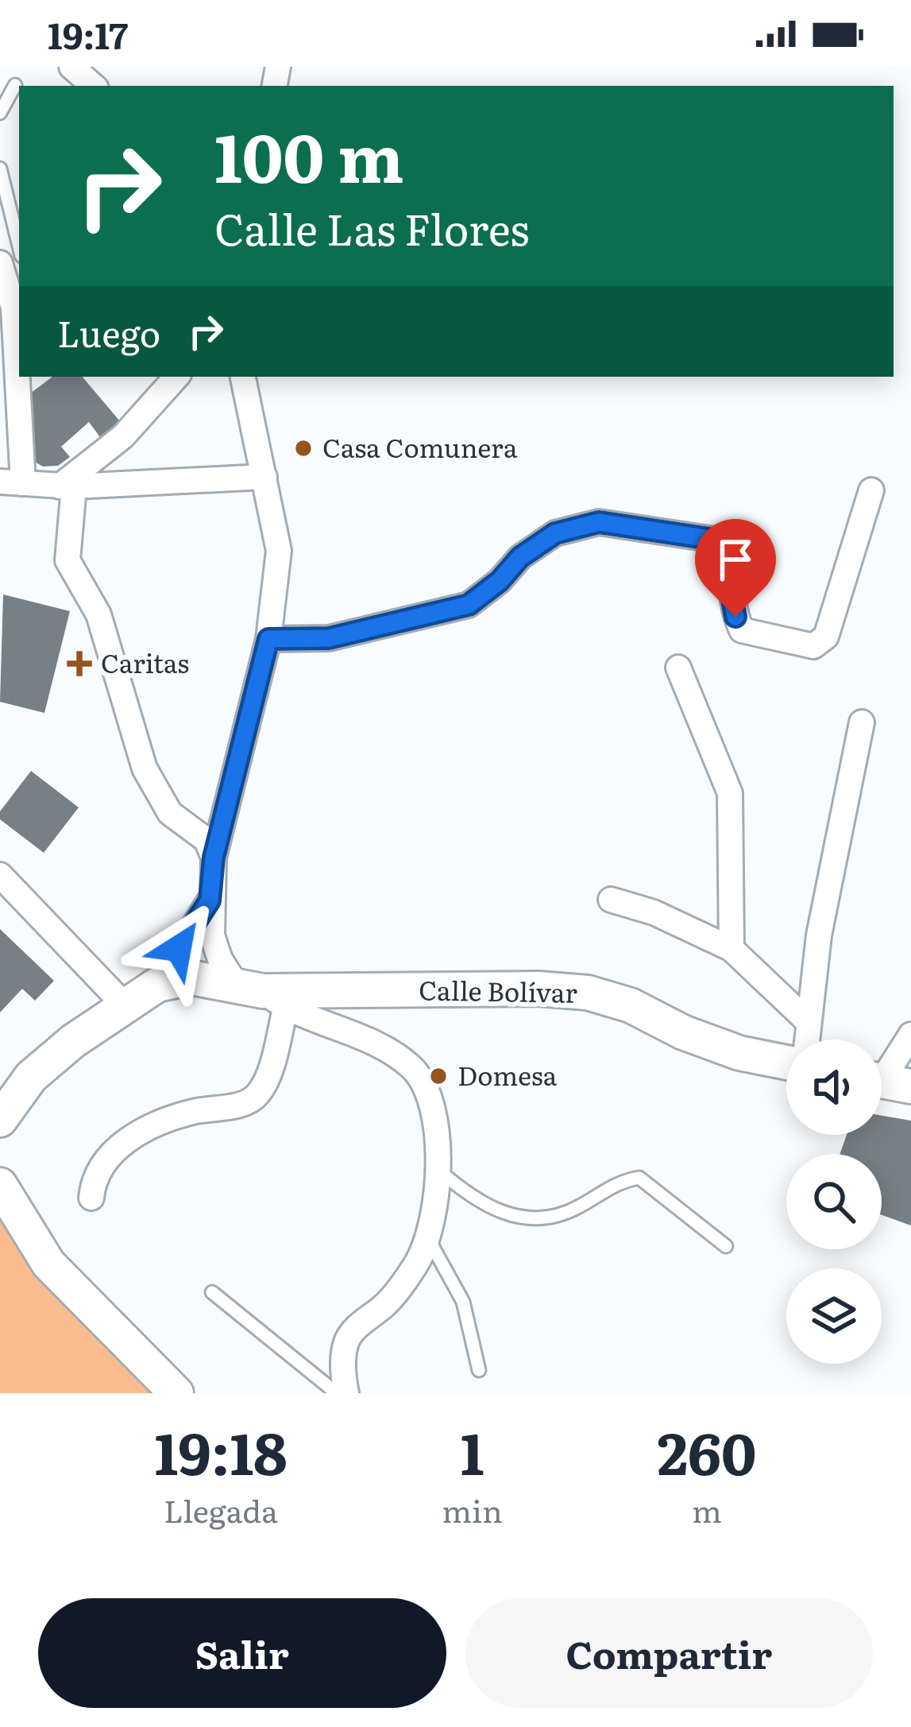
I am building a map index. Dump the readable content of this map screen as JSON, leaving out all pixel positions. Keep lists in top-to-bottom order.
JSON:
{
  "streets": {
    "street": ["Calle Bolívar"]
  },
  "places": {
    "other": ["Casa Comunera", "Domesa"],
    "health": ["Caritas"]
  },
  "page": {
    "status": "19:17",
    "turn": ["100 m", "Calle Las Flores"],
    "then": "Luego",
    "eta": [
      "19:18",
      "Llegada",
      "1",
      "min",
      "260",
      "m"
    ],
    "buttons": ["Salir", "Compartir"]
  }
}
